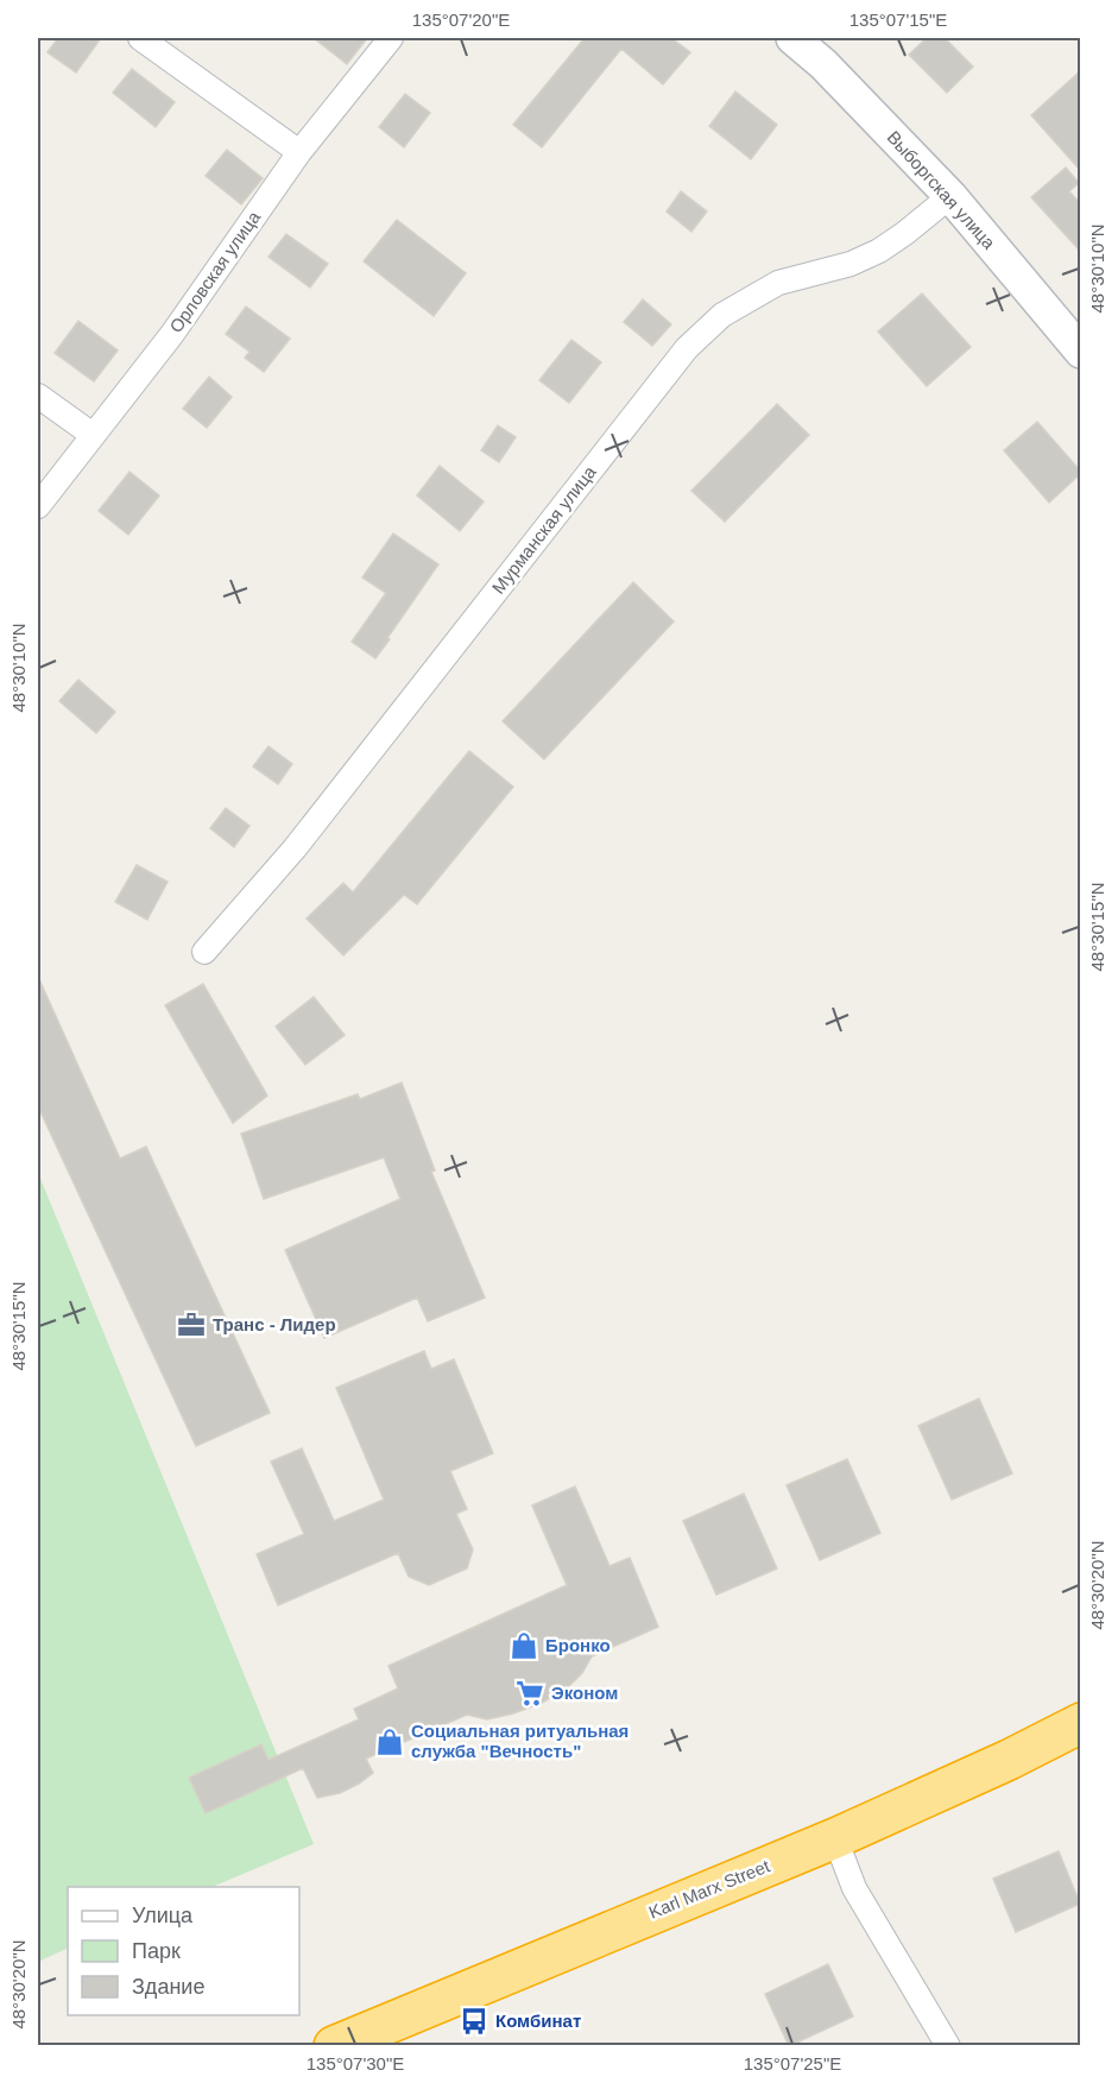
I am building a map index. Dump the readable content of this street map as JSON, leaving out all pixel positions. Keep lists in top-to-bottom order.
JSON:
{
  "streets": {
    "highway": ["Karl Marx Street"],
    "street": ["Выборгская улица", "Орловская улица", "Мурманская улица"]
  },
  "crossings": [
    ["Выборгская улица", "Мурманская улица"]
  ],
  "places": {
    "office": ["Транс - Лидер"],
    "shop": ["Бронко", "Социальная ритуальная служба \"Вечность\""],
    "supermarket": ["Эконом"],
    "bus stop": ["Комбинат"]
  },
  "legend": ["Улица", "Парк", "Здание"],
  "coordinates": [
    "135°07'20\"E",
    "135°07'15\"E",
    "48°30'10\"N",
    "48°30'15\"N",
    "48°30'20\"N",
    "135°07'30\"E",
    "135°07'25\"E"
  ]
}
